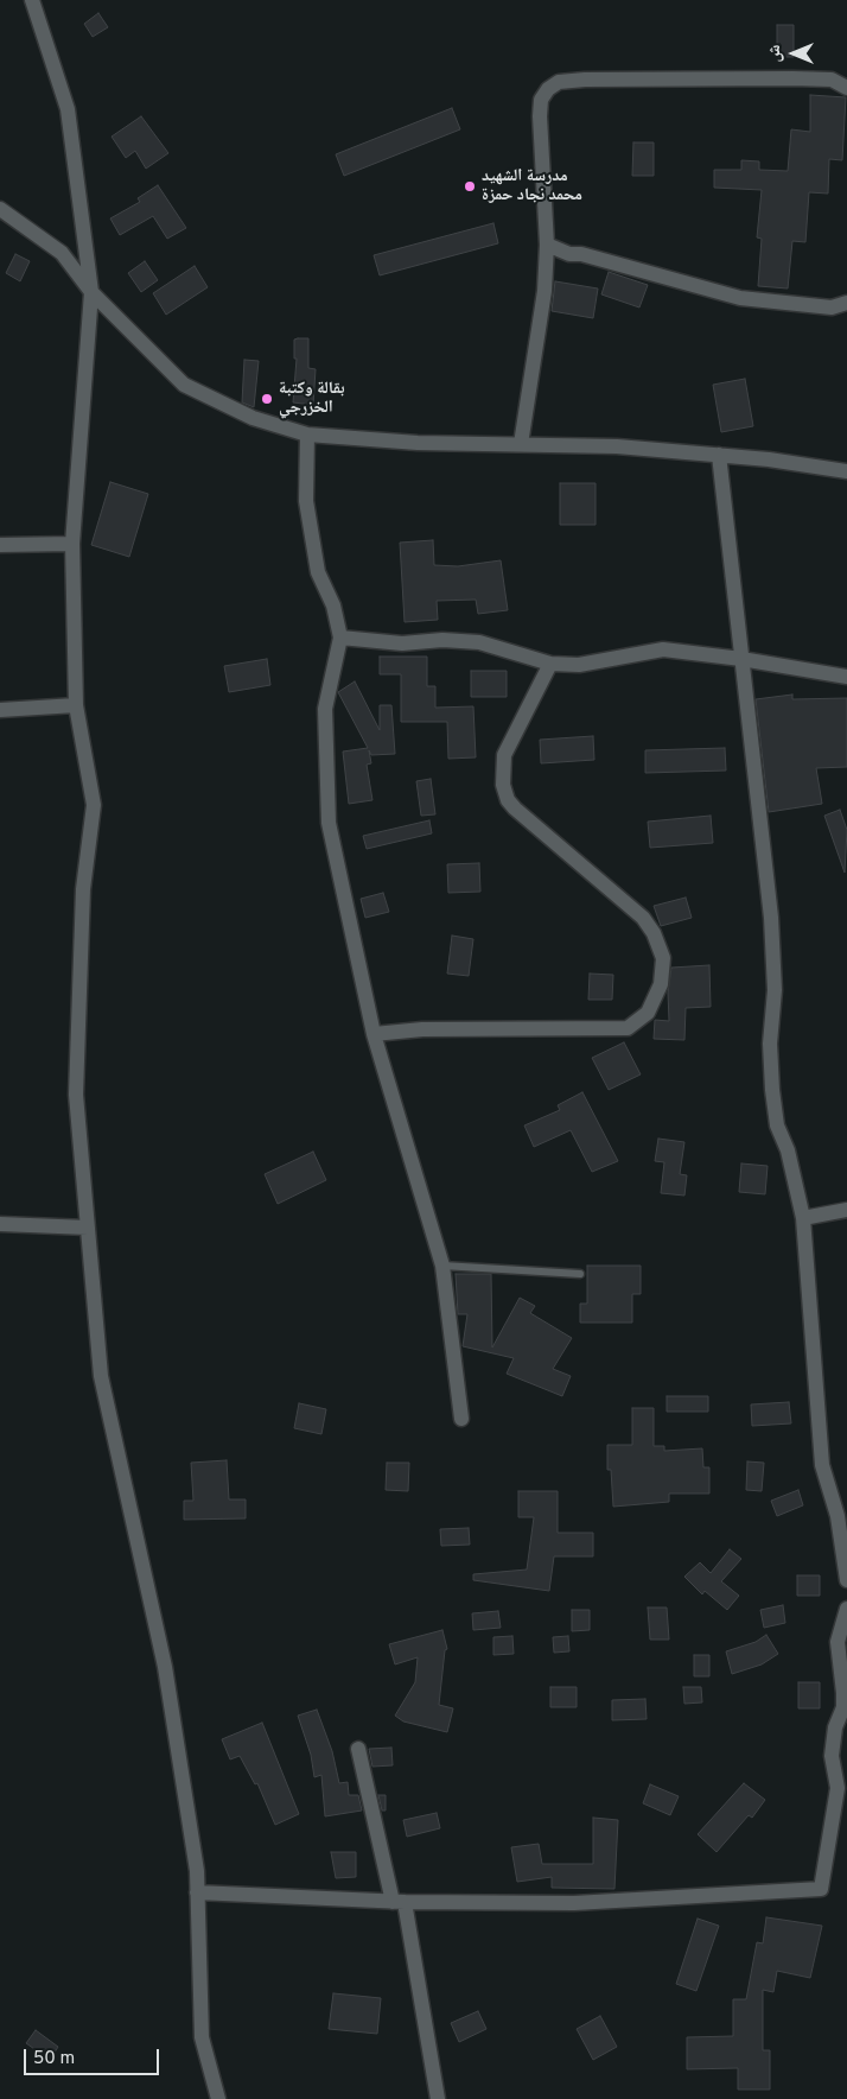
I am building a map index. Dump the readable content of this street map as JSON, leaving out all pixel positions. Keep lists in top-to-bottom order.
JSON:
{
  "places": ["مدرسة الشهيد محمد نجاد حمزة", "بقالة وكتبة الخزرجي"],
  "scale_bar": "50 m",
  "north": "left"
}
